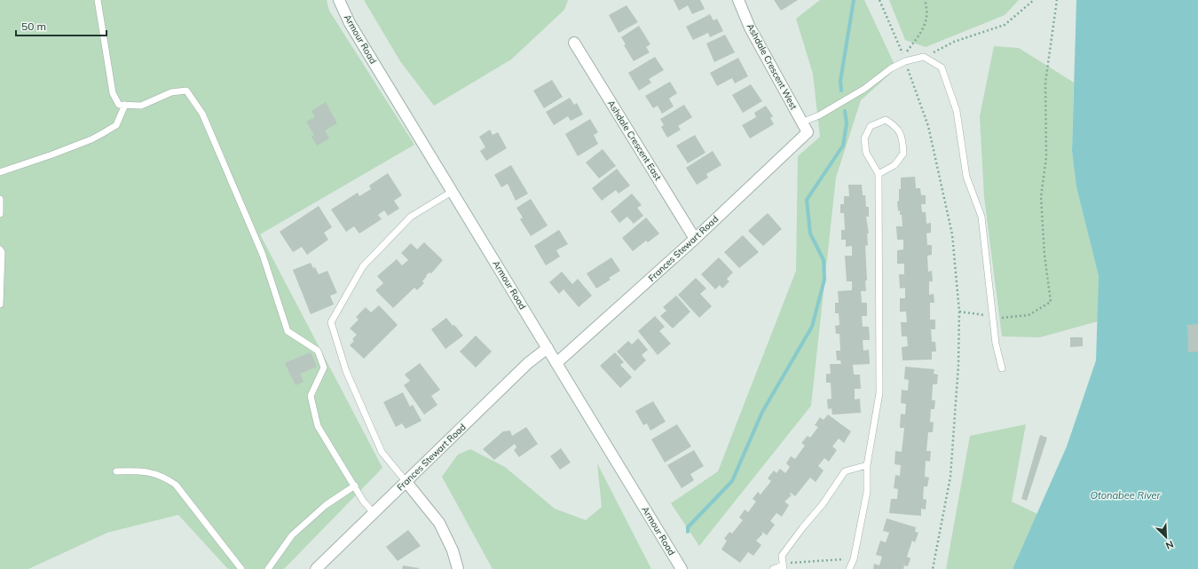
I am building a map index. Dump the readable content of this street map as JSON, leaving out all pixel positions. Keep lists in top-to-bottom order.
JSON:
{
  "streets": {
    "street": [
      "Armour Road",
      "Ashdale Crescent West",
      "Ashdale Crescent East",
      "Frances Stewart Road"
    ]
  },
  "crossings": [
    ["Armour Road", "Frances Stewart Road"],
    ["Ashdale Crescent West", "Frances Stewart Road"],
    ["Ashdale Crescent East", "Frances Stewart Road"]
  ],
  "water": ["Otonabee River"],
  "scale_bar": "50 m",
  "north": "bottom right"
}
